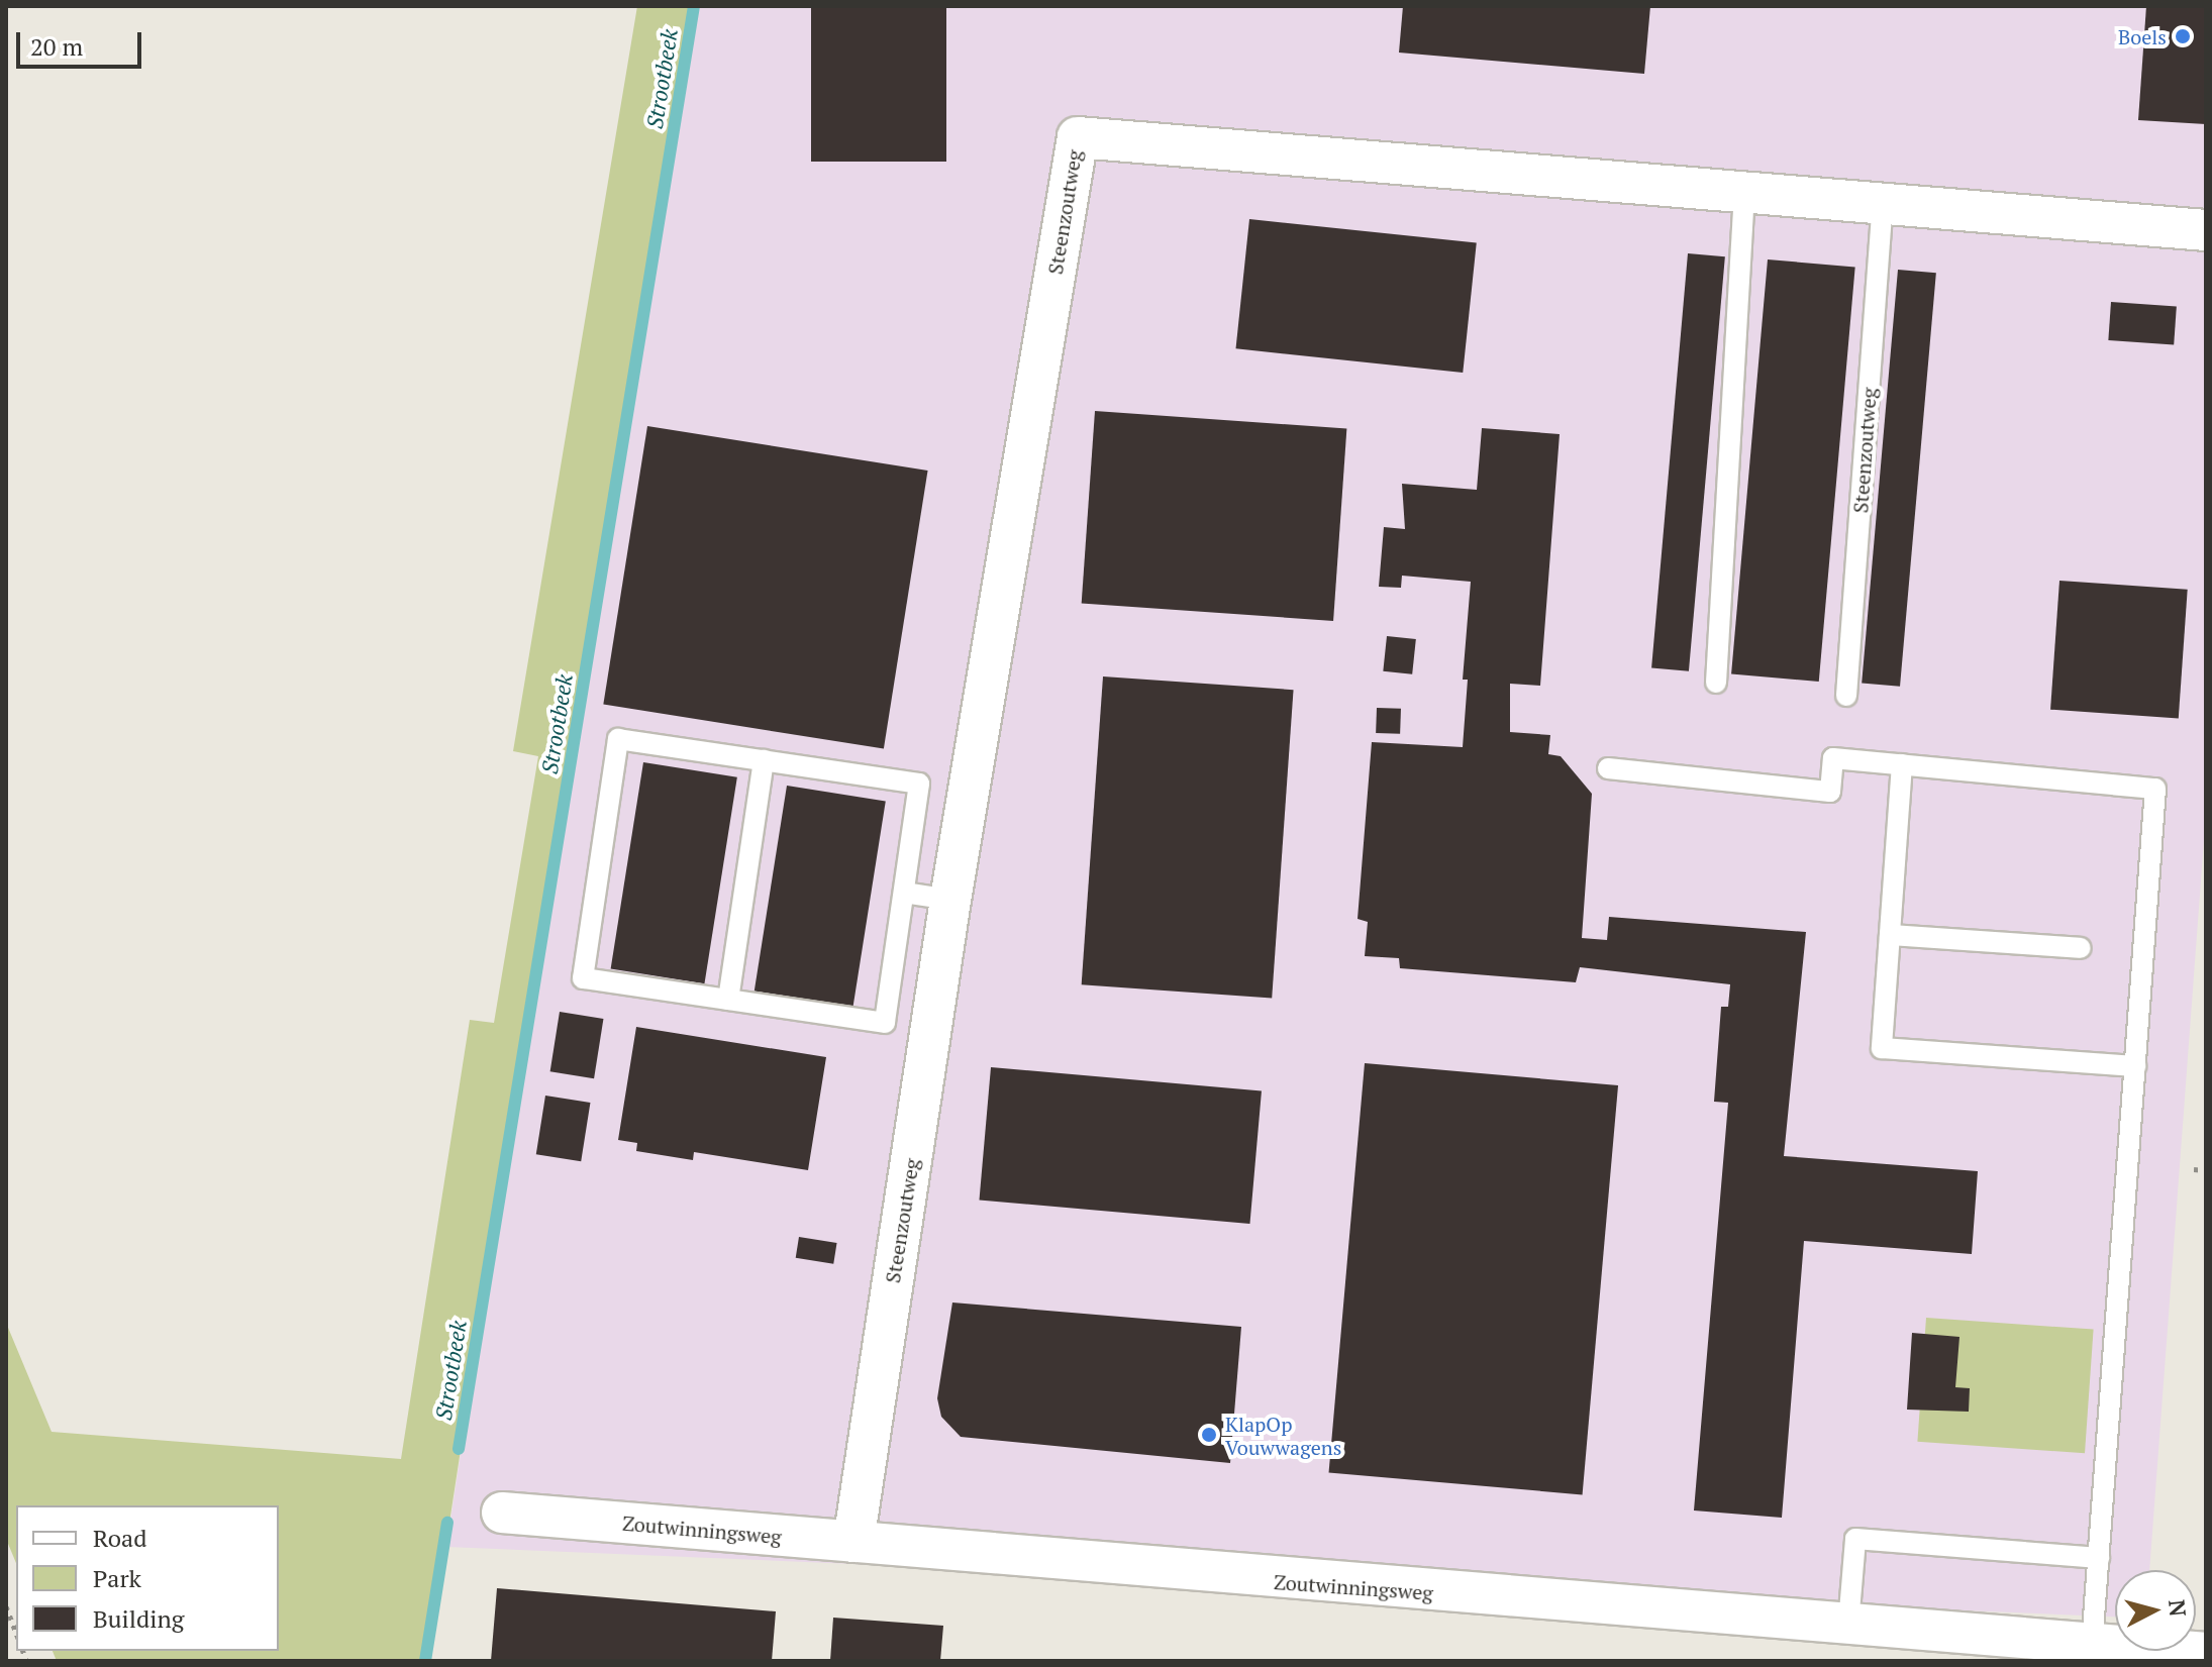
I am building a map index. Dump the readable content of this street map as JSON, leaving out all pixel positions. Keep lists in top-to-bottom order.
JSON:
{
  "streets": {
    "street": ["Steenzoutweg", "Zoutwinningsweg"]
  },
  "crossings": [
    ["Steenzoutweg", "Zoutwinningsweg"]
  ],
  "water": ["Strootbeek"],
  "places": ["Boels", "KlapOp Vouwwagens"],
  "legend": ["Road", "Park", "Building"],
  "scale_bar": "20 m",
  "north": "right"
}
